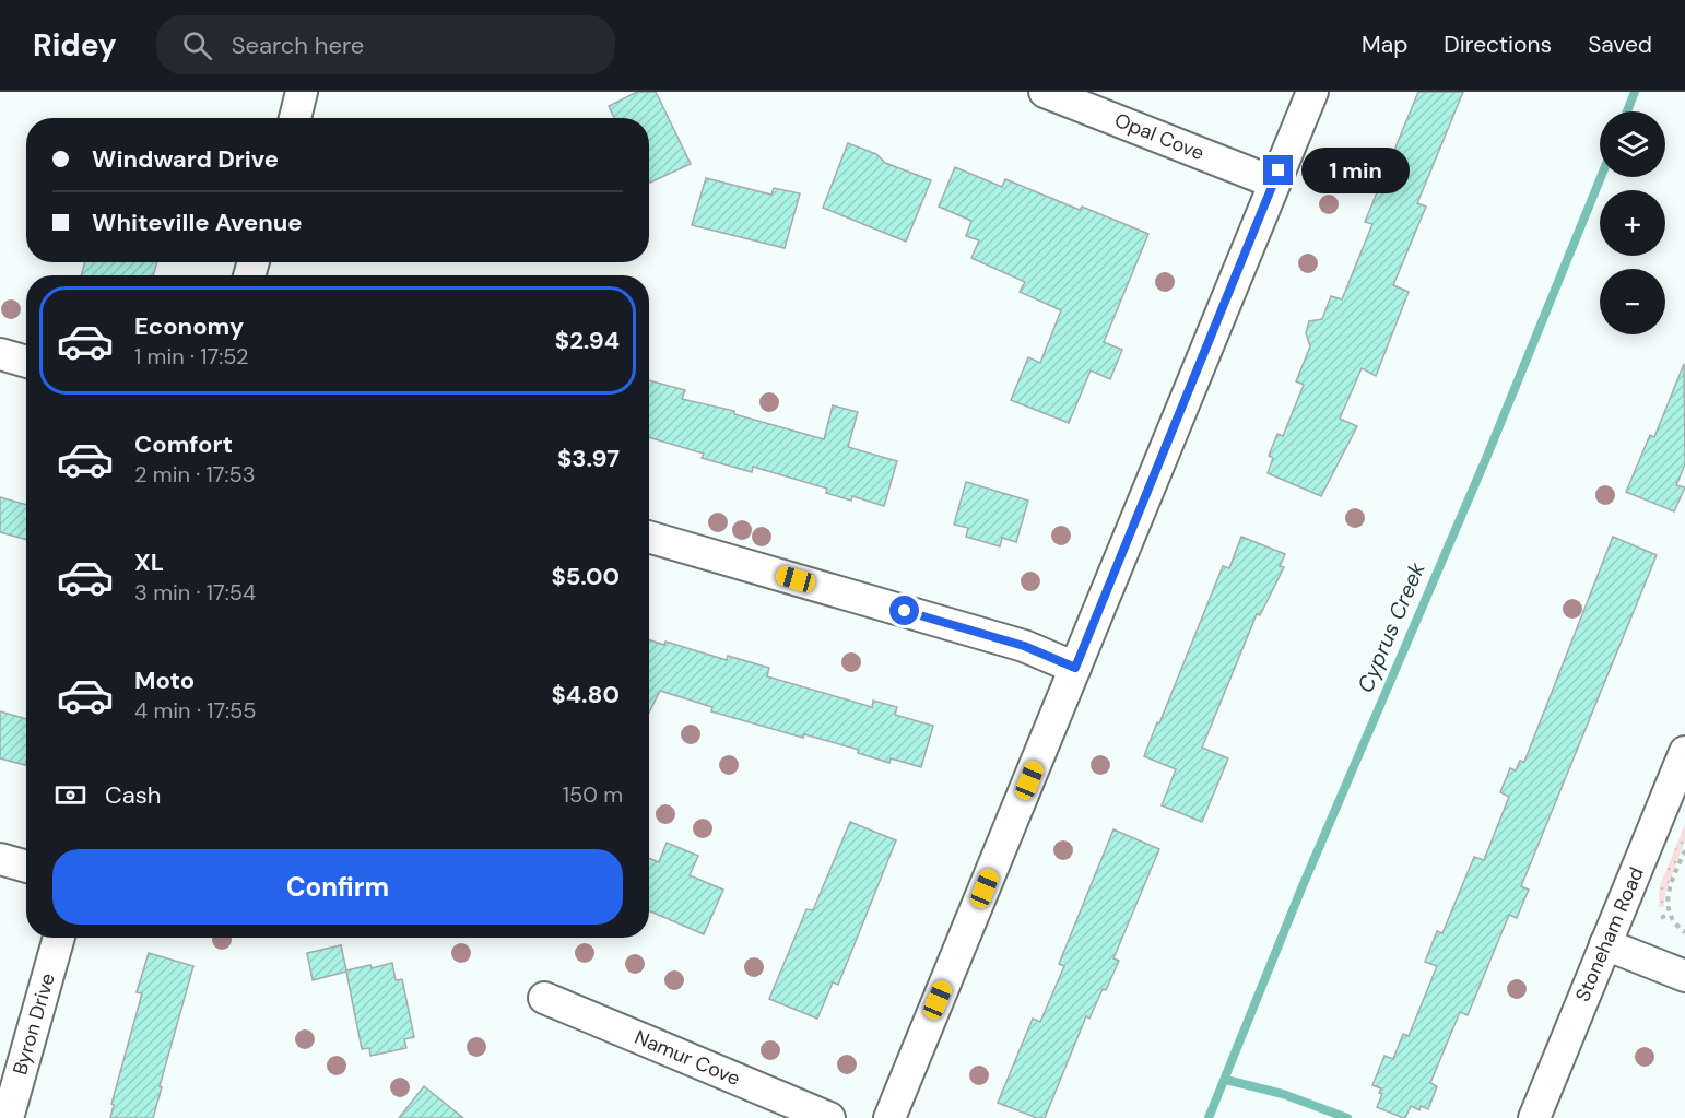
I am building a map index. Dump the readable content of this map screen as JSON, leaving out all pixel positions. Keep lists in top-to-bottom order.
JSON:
{
  "streets": {
    "street": [
      "Opal Cove",
      "Stoneham Road",
      "Byron Drive",
      "Namur Cove"
    ]
  },
  "water": ["Cyprus Creek"],
  "page": {
    "header": "Ridey",
    "search": "Search here",
    "nav": ["Map", "Directions", "Saved"],
    "map_buttons": ["+", "−"],
    "banner": ["Windward Drive", "Whiteville Avenue"],
    "bubble": "1 min",
    "list": [
      {
        "name": "Economy",
        "note": "1 min · 17:52",
        "value": "$2.94"
      },
      {
        "name": "Comfort",
        "note": "2 min · 17:53",
        "value": "$3.97"
      },
      {
        "name": "XL",
        "note": "3 min · 17:54",
        "value": "$5.00"
      },
      {
        "name": "Moto",
        "note": "4 min · 17:55",
        "value": "$4.80"
      }
    ],
    "pay": ["Cash", "150 m"],
    "buttons": "Confirm"
  }
}
